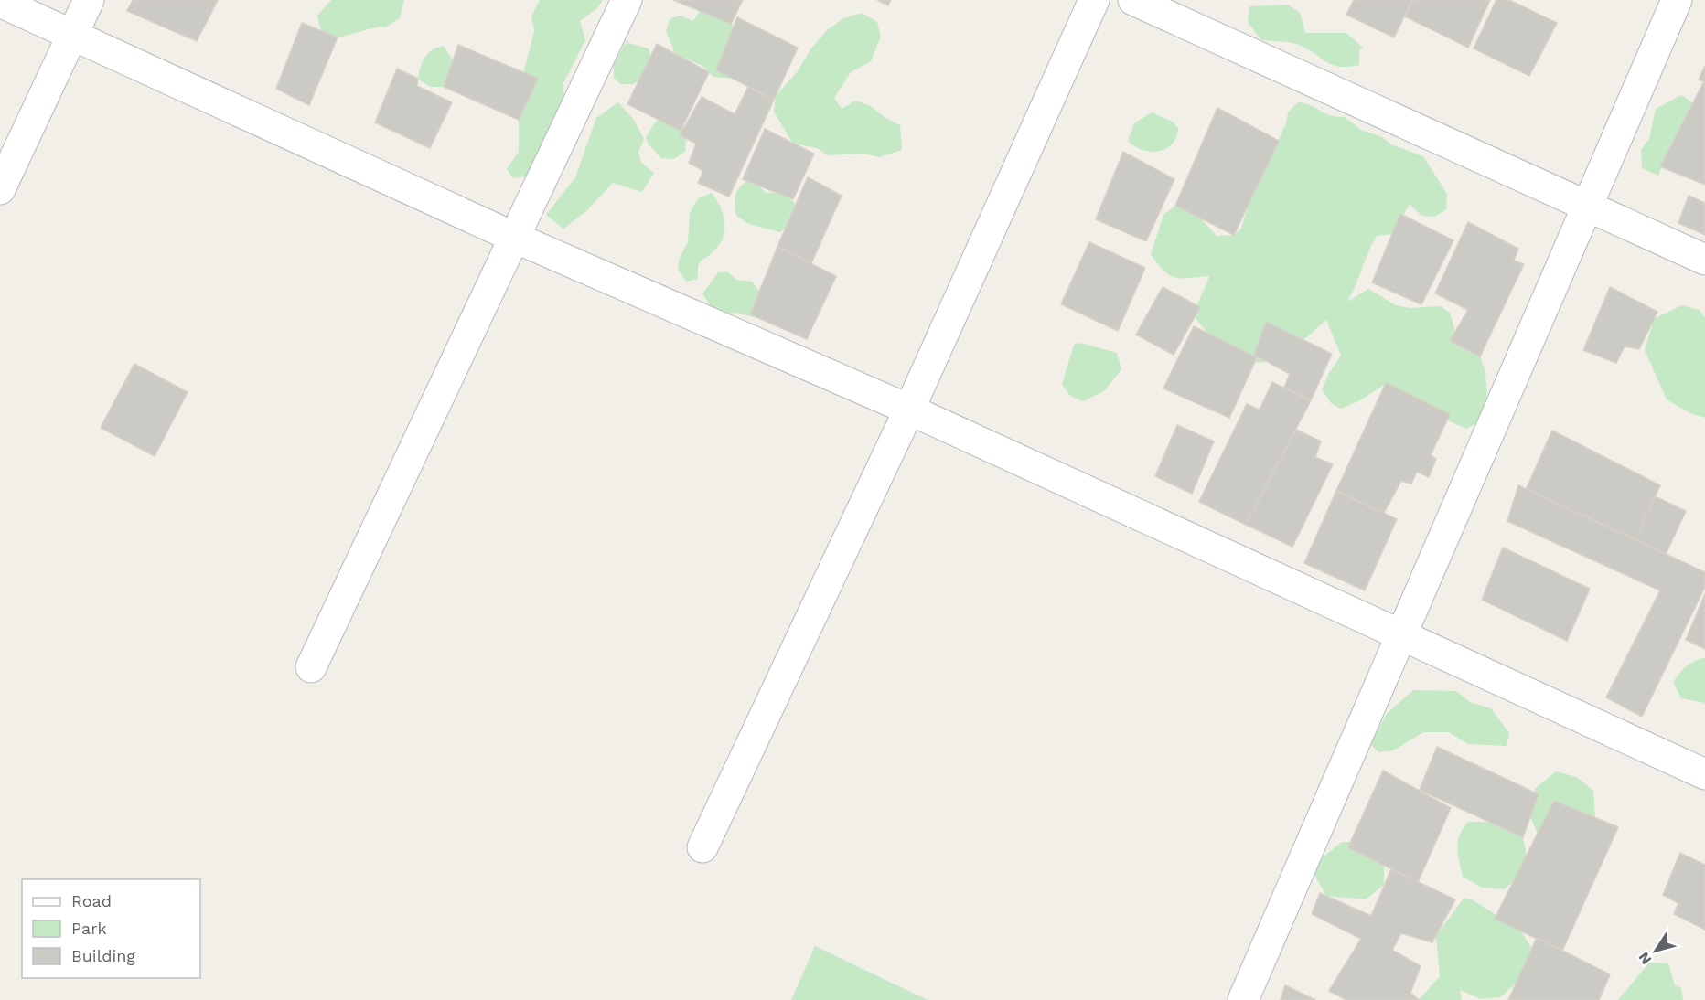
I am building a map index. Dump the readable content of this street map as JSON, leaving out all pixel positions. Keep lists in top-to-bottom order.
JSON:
{
  "legend": ["Road", "Park", "Building"],
  "north": "bottom left"
}
